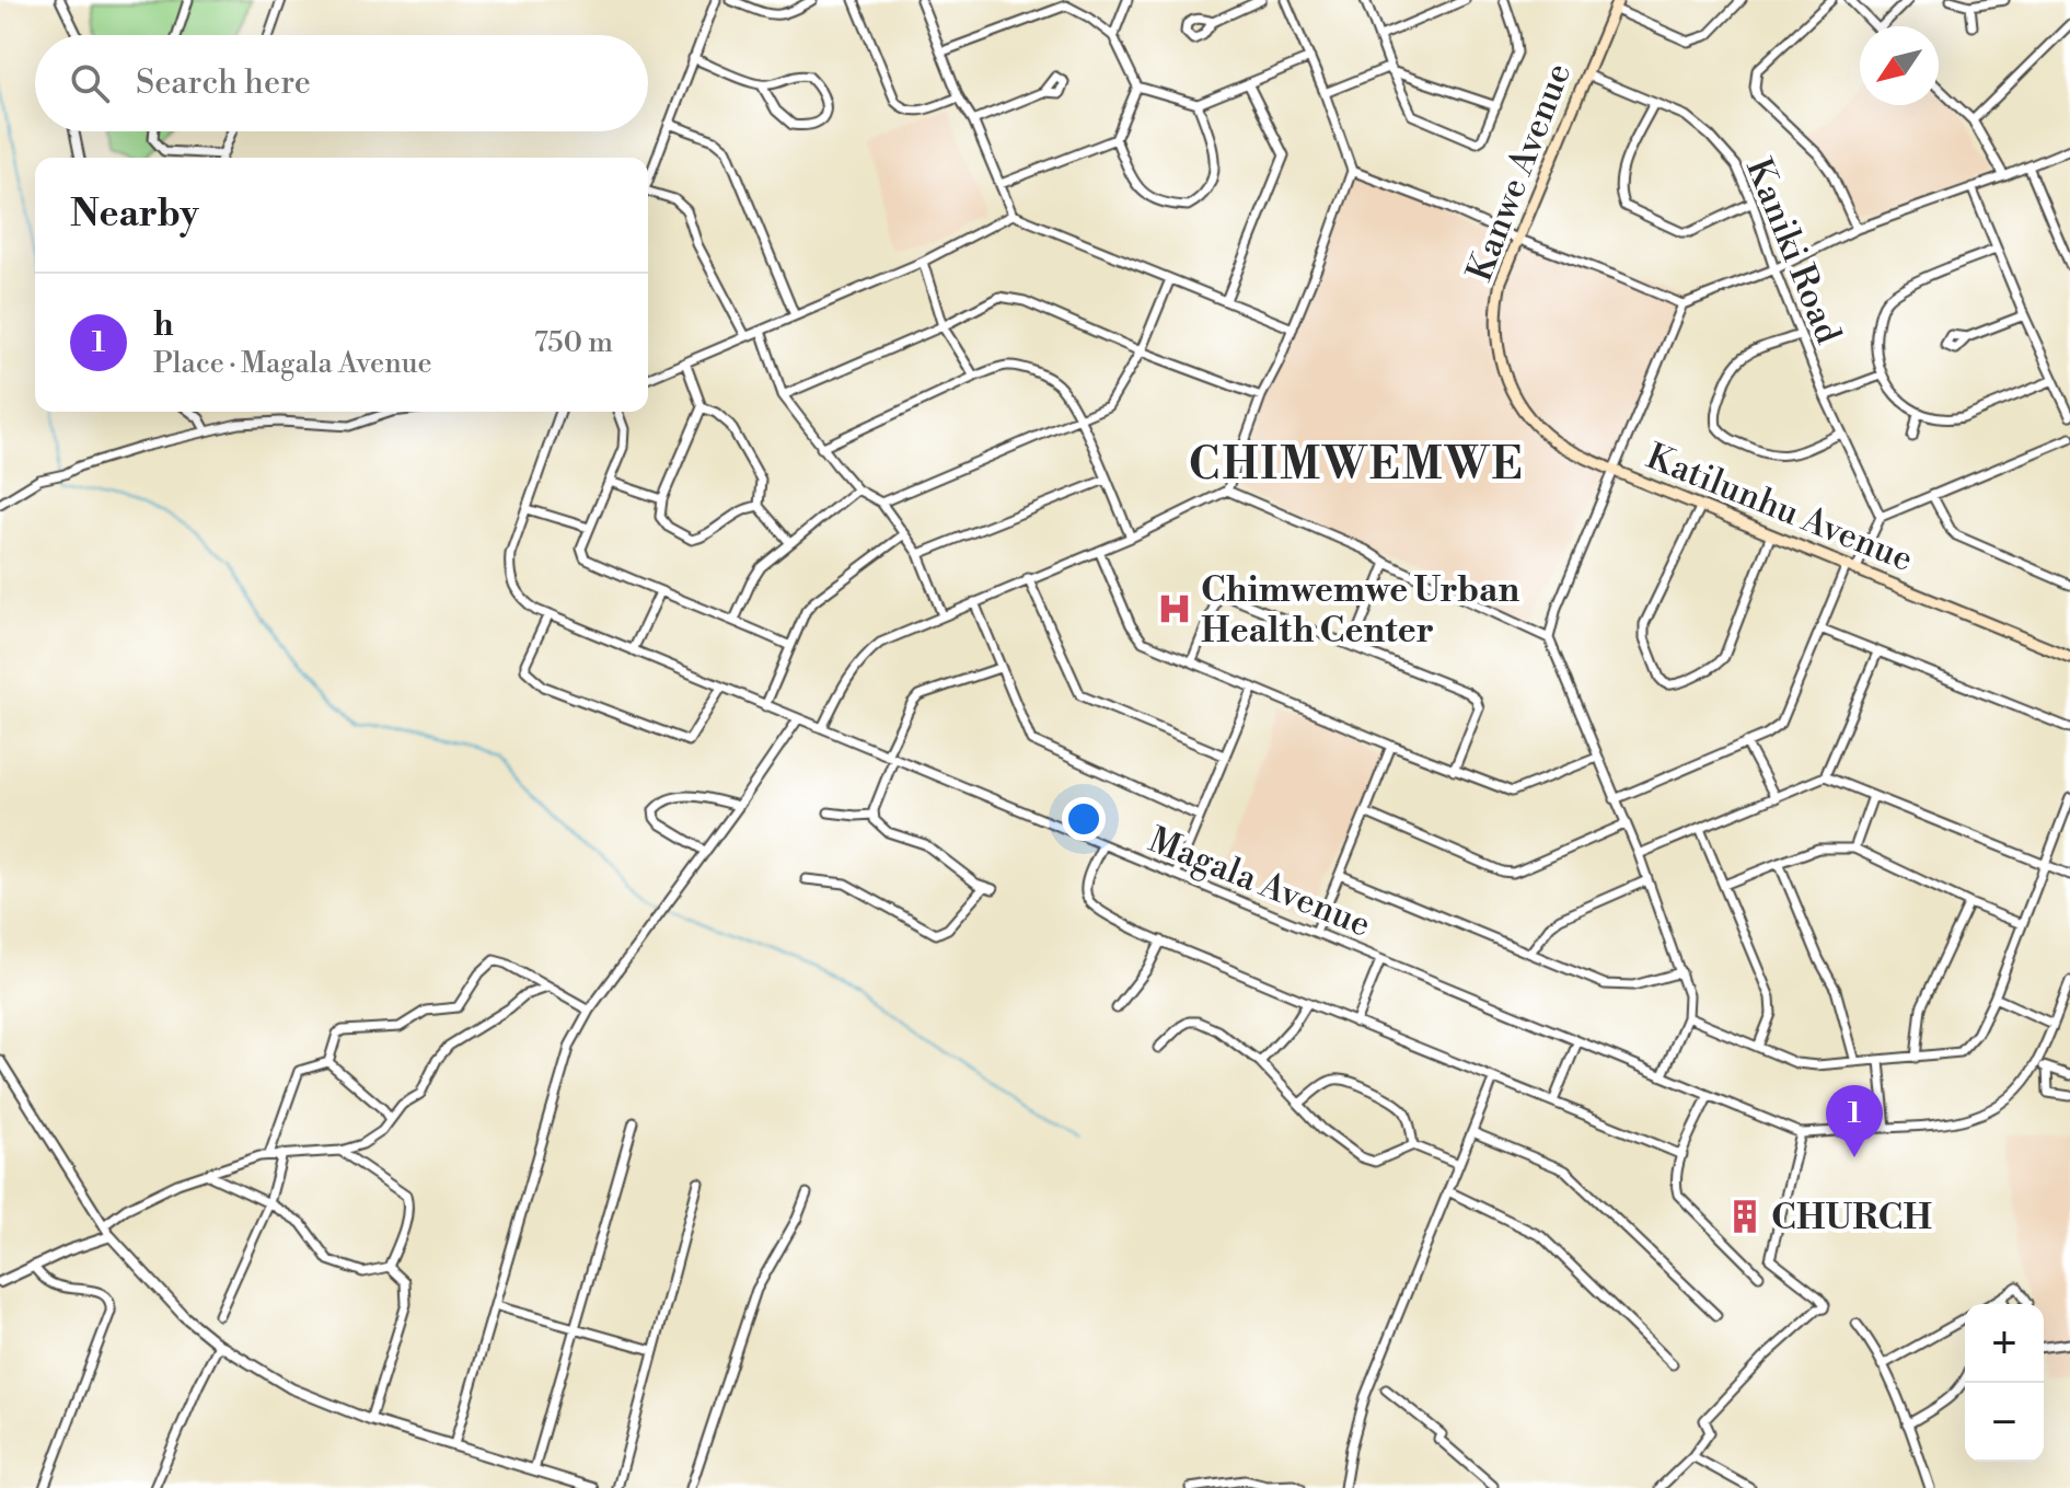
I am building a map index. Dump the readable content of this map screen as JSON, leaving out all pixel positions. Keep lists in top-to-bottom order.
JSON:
{
  "streets": {
    "main road": ["Kanwe Avenue", "Katilunhu Avenue"],
    "street": ["Kaniki Road", "Magala Avenue"]
  },
  "crossings": [
    ["Kanwe Avenue", "Kaniki Road"],
    ["Kanwe Avenue", "Katilunhu Avenue"]
  ],
  "districts": ["CHIMWEMWE"],
  "places": {
    "hospital": ["Chimwemwe Urban Health Center"],
    "building": ["CHURCH"]
  },
  "north": "bottom left",
  "page": {
    "search": "Search here",
    "heading": "Nearby",
    "list": [
      {
        "mark": "1",
        "name": "h",
        "note": "Place · Magala Avenue",
        "value": "750 m"
      }
    ],
    "pins": "1",
    "map_buttons": ["+", "−"]
  }
}
